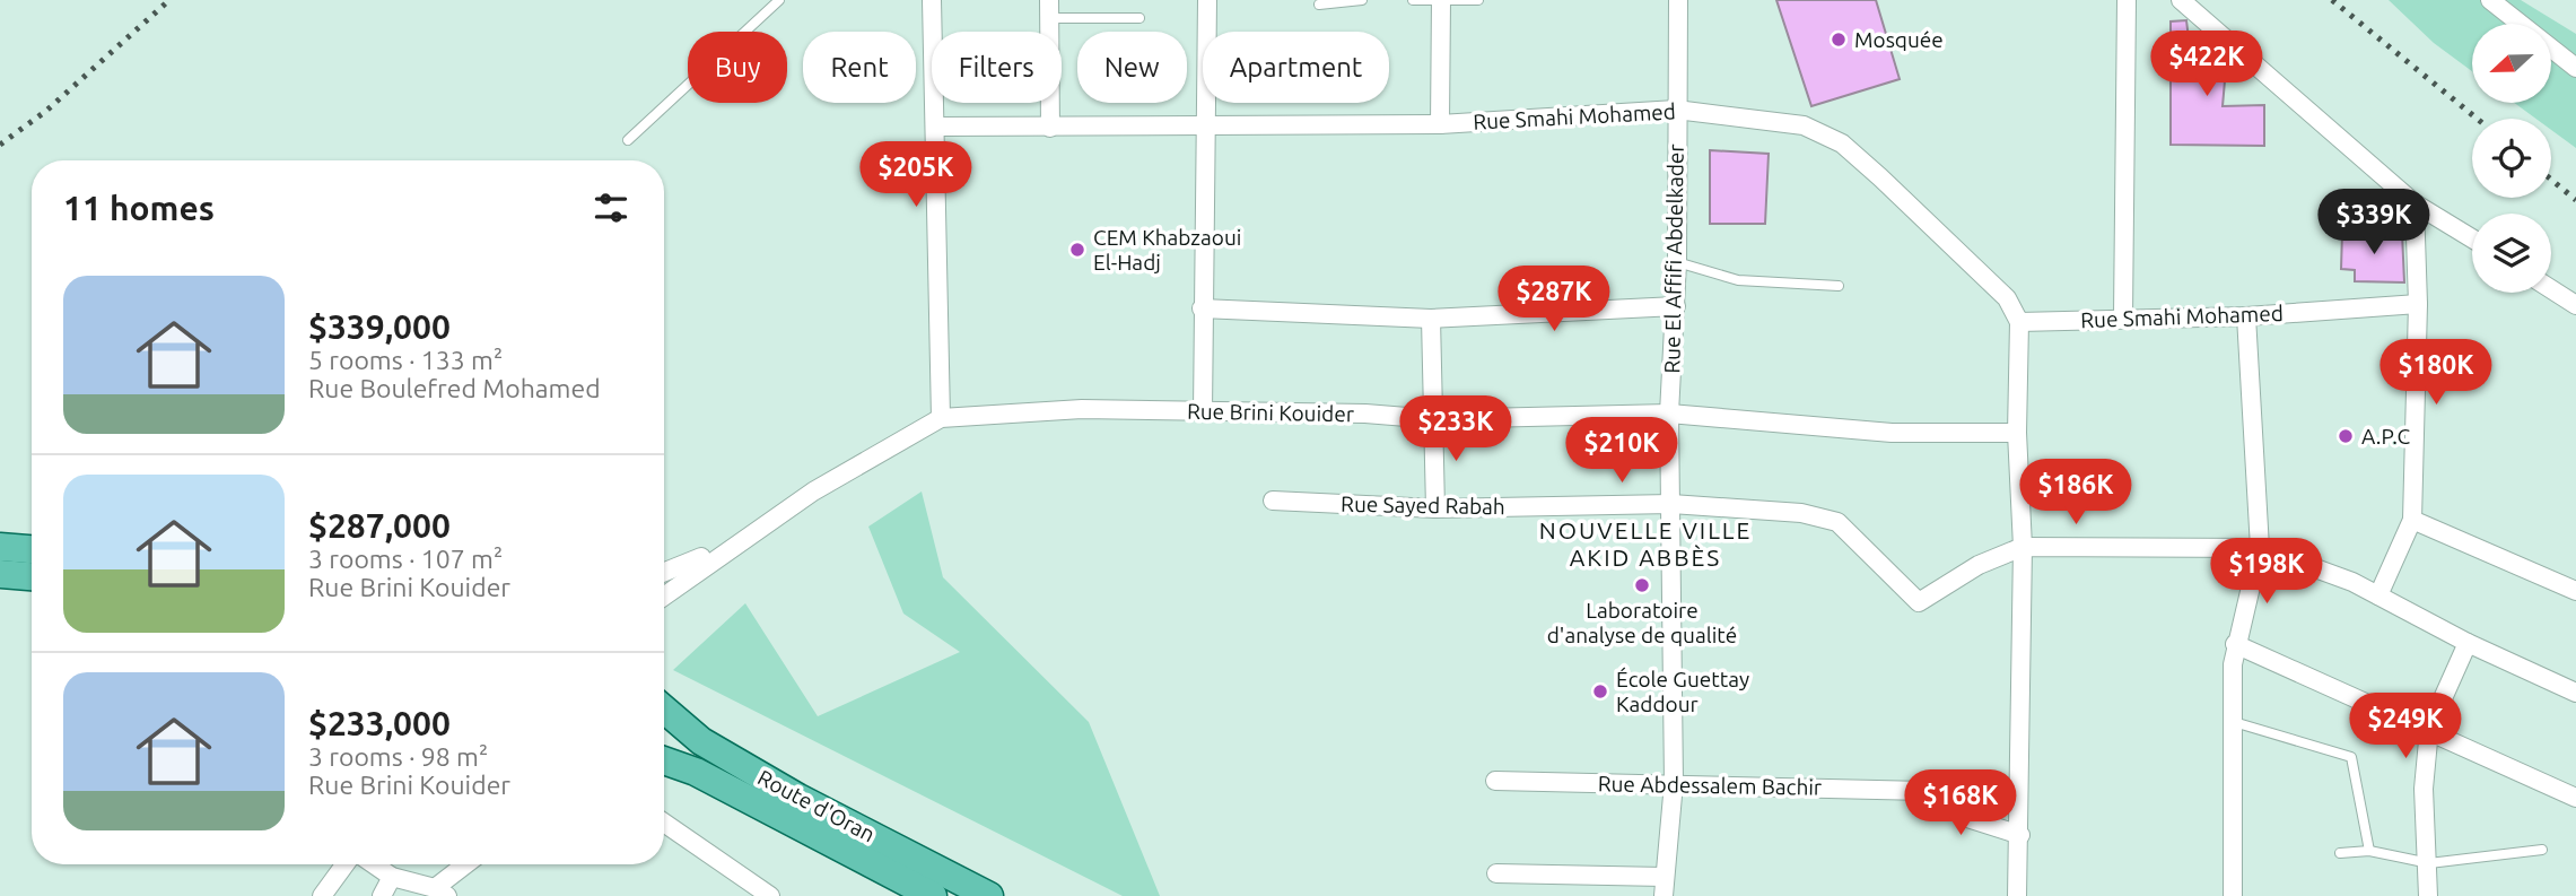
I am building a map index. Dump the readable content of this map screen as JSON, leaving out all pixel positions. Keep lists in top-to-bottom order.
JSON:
{
  "streets": {
    "main road": ["Route d'Oran"],
    "street": [
      "Rue Smahi Mohamed",
      "Rue El Affifi Abdelkader",
      "Rue Brini Kouider",
      "Rue Sayed Rabah",
      "Rue Abdessalem Bachir"
    ]
  },
  "crossings": [
    ["Rue Smahi Mohamed", "Rue El Affifi Abdelkader"],
    ["Rue El Affifi Abdelkader", "Rue Brini Kouider"],
    ["Rue El Affifi Abdelkader", "Rue Sayed Rabah"],
    ["Rue El Affifi Abdelkader", "Rue Abdessalem Bachir"]
  ],
  "districts": ["NOUVELLE VILLE AKID ABBÈS"],
  "places": [
    "Mosquée",
    "CEM Khabzaoui El-Hadj",
    "A.P.C",
    "Laboratoire d'analyse de qualité",
    "École Guettay Kaddour"
  ],
  "north": "left",
  "page": {
    "price": [
      "$422K",
      "$205K",
      "$339K",
      "$287K",
      "$180K",
      "$233K",
      "$210K",
      "$186K",
      "$198K",
      "$249K",
      "$168K"
    ],
    "chip": [
      "Buy",
      "Rent",
      "Filters",
      "New",
      "Apartment"
    ],
    "heading": "11 homes",
    "list": [
      {
        "name": "$339,000",
        "note": "5 rooms · 133 m² · Rue Boulefred Mohamed"
      },
      {
        "name": "$287,000",
        "note": "3 rooms · 107 m² · Rue Brini Kouider"
      },
      {
        "name": "$233,000",
        "note": "3 rooms · 98 m² · Rue Brini Kouider"
      }
    ]
  }
}
